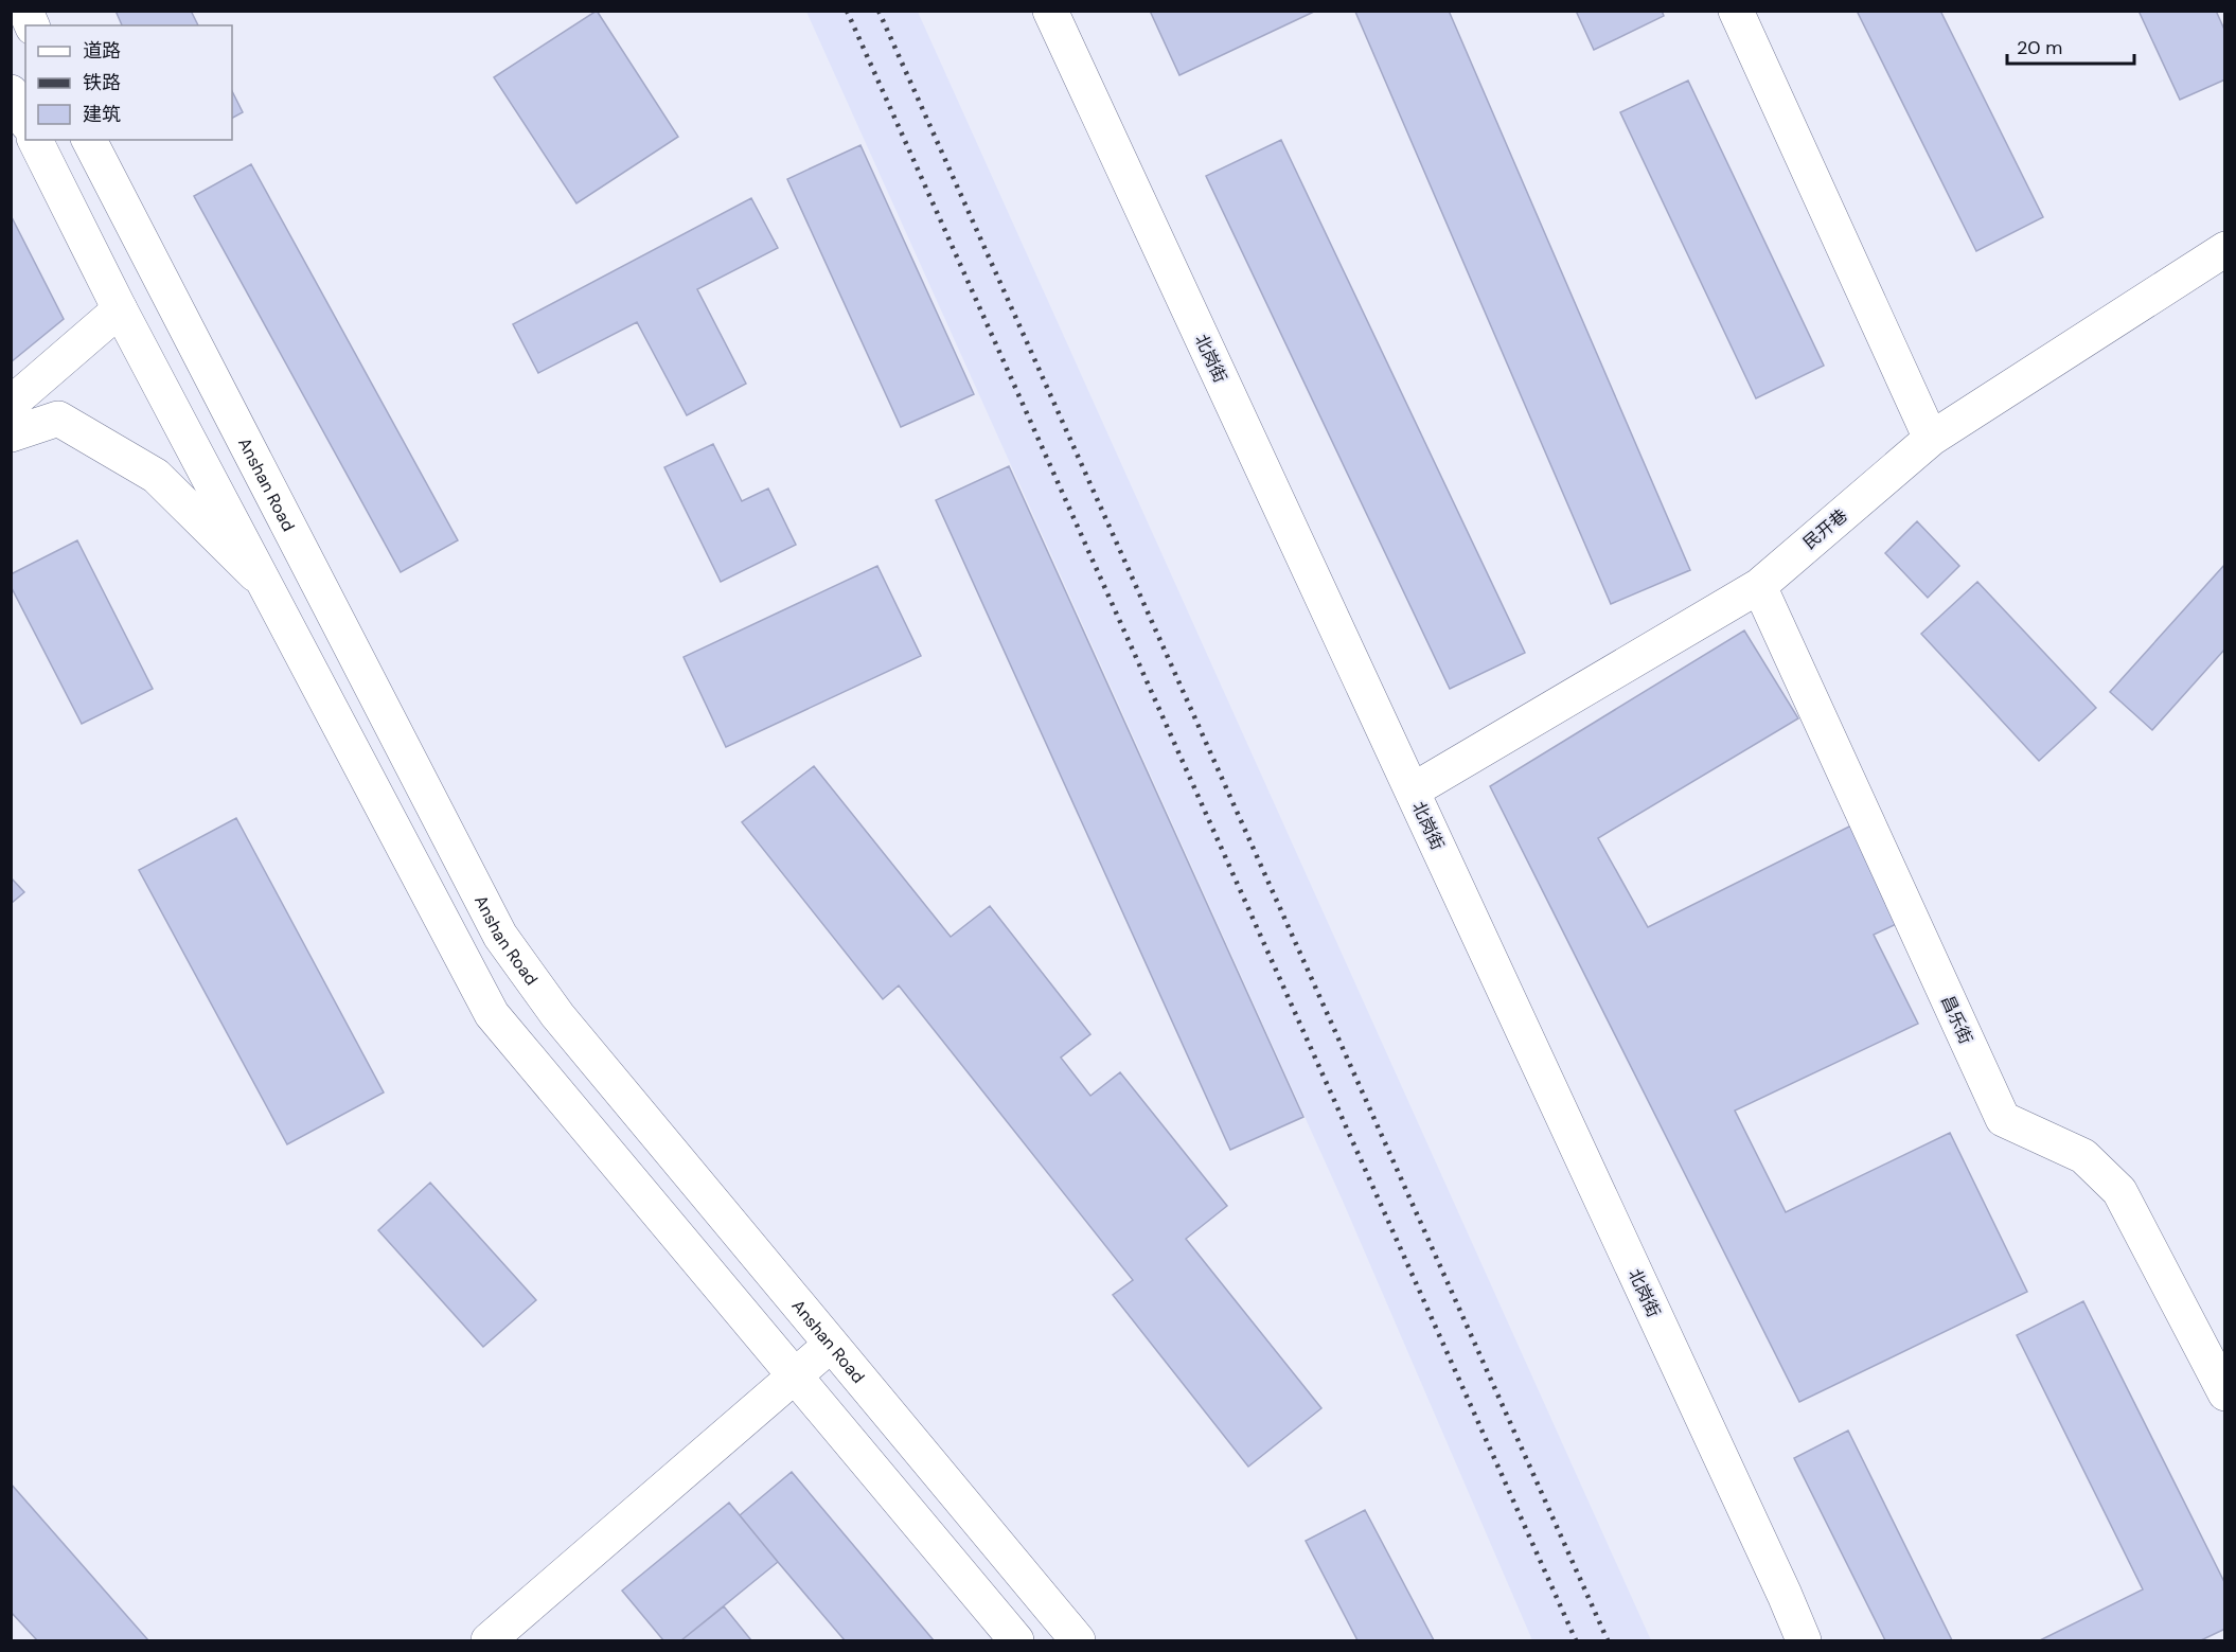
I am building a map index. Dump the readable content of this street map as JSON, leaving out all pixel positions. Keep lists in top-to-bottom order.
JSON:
{
  "streets": {
    "street": [
      "北岗街",
      "Anshan Road",
      "民开巷",
      "昌乐街"
    ]
  },
  "crossings": [
    ["北岗街", "民开巷"],
    ["民开巷", "昌乐街"]
  ],
  "legend": ["道路", "铁路", "建筑"],
  "scale_bar": "20 m"
}
